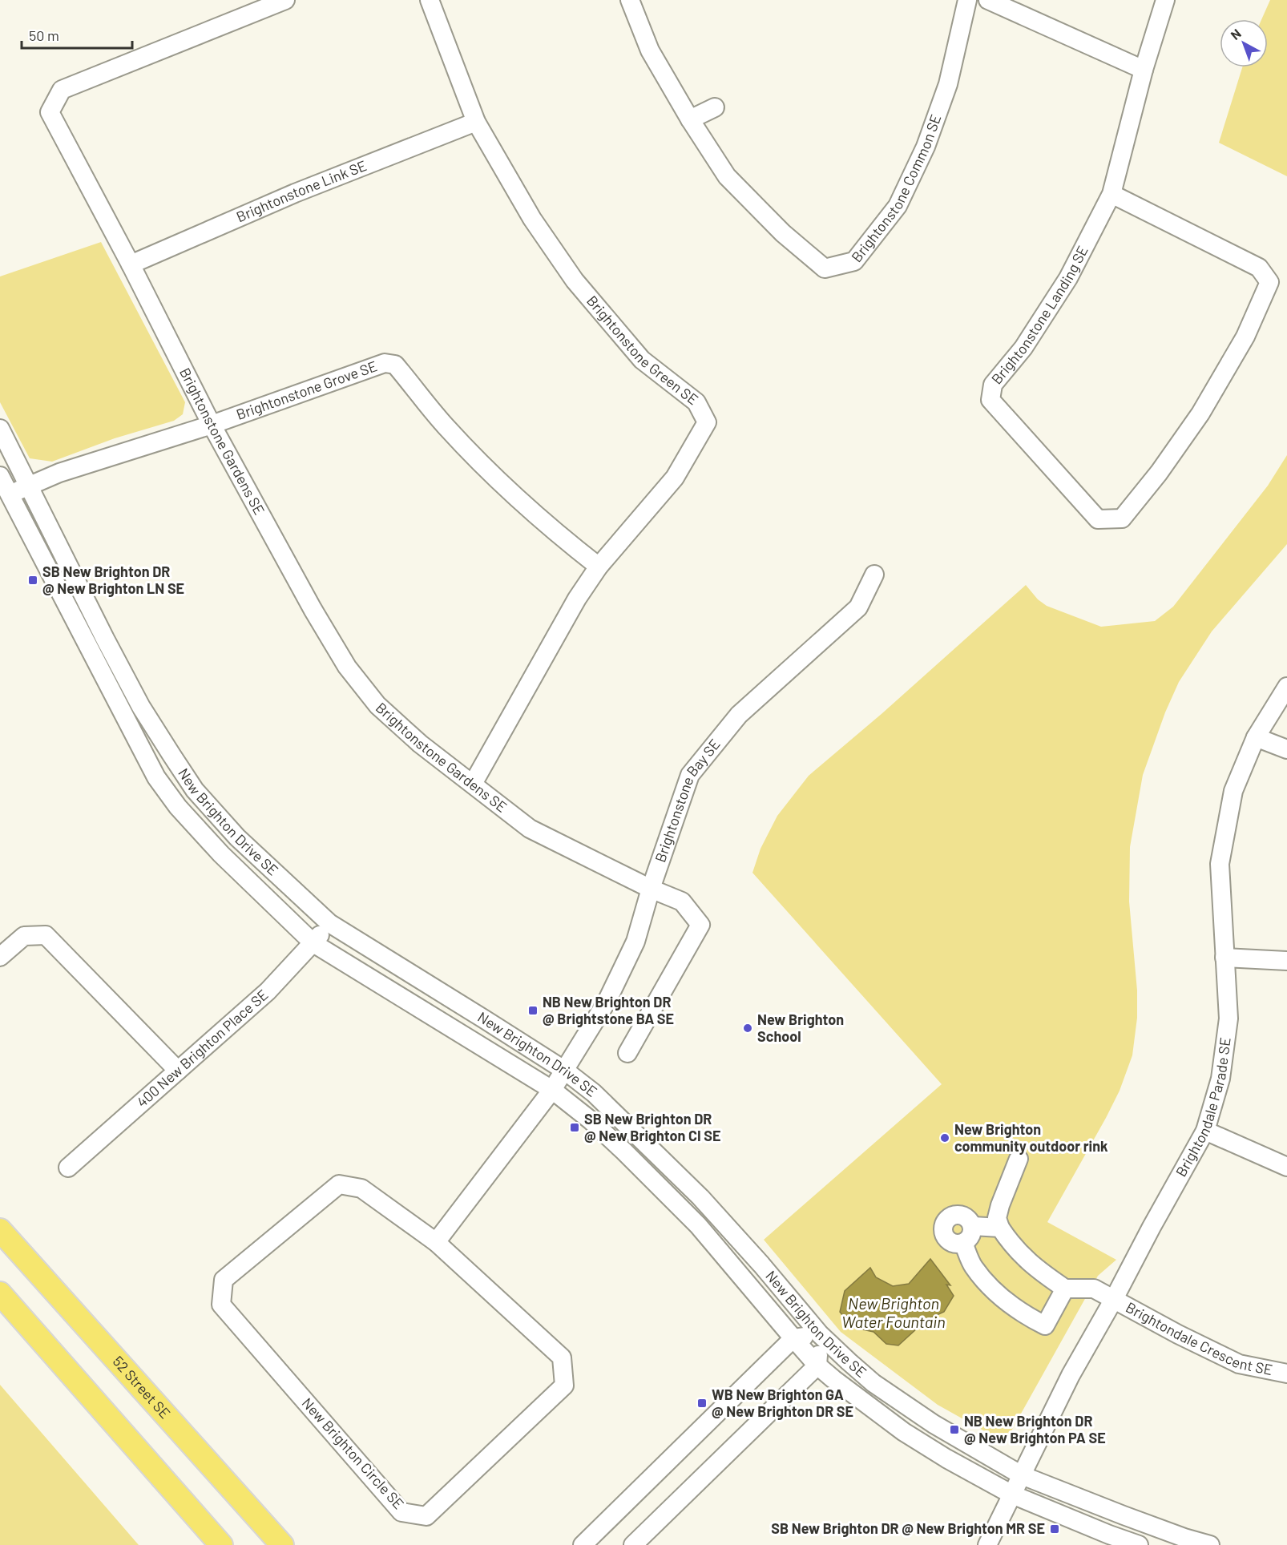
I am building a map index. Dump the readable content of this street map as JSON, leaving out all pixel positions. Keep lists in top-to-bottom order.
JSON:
{
  "streets": {
    "main road": ["52 Street SE"],
    "street": [
      "Brightonstone Common SE",
      "Brightonstone Link SE",
      "Brightonstone Landing SE",
      "Brightonstone Green SE",
      "Brightonstone Grove SE",
      "Brightonstone Gardens SE",
      "Brightonstone Bay SE",
      "New Brighton Drive SE",
      "400 New Brighton Place SE",
      "Brightondale Parade SE",
      "Brightondale Crescent SE",
      "New Brighton Circle SE"
    ]
  },
  "crossings": [
    ["Brightonstone Link SE", "Brightonstone Green SE"],
    ["Brightonstone Link SE", "Brightonstone Gardens SE"],
    ["Brightonstone Green SE", "Brightonstone Grove SE"],
    ["Brightonstone Green SE", "Brightonstone Gardens SE"],
    ["Brightonstone Grove SE", "Brightonstone Gardens SE"],
    ["Brightonstone Grove SE", "New Brighton Drive SE"],
    ["Brightonstone Gardens SE", "Brightonstone Bay SE"],
    ["Brightonstone Bay SE", "New Brighton Drive SE"],
    ["New Brighton Drive SE", "400 New Brighton Place SE"],
    ["New Brighton Drive SE", "Brightondale Parade SE"],
    ["Brightondale Parade SE", "Brightondale Crescent SE"]
  ],
  "water": ["New Brighton Water Fountain"],
  "places": {
    "transit": [
      "SB New Brighton DR @ New Brighton LN SE",
      "NB New Brighton DR @ Brightstone BA SE",
      "SB New Brighton DR @ New Brighton CI SE",
      "WB New Brighton GA @ New Brighton DR SE",
      "NB New Brighton DR @ New Brighton PA SE",
      "SB New Brighton DR @ New Brighton MR SE"
    ],
    "other": ["New Brighton School", "New Brighton community outdoor rink"]
  },
  "scale_bar": "50 m",
  "north": "top left"
}
